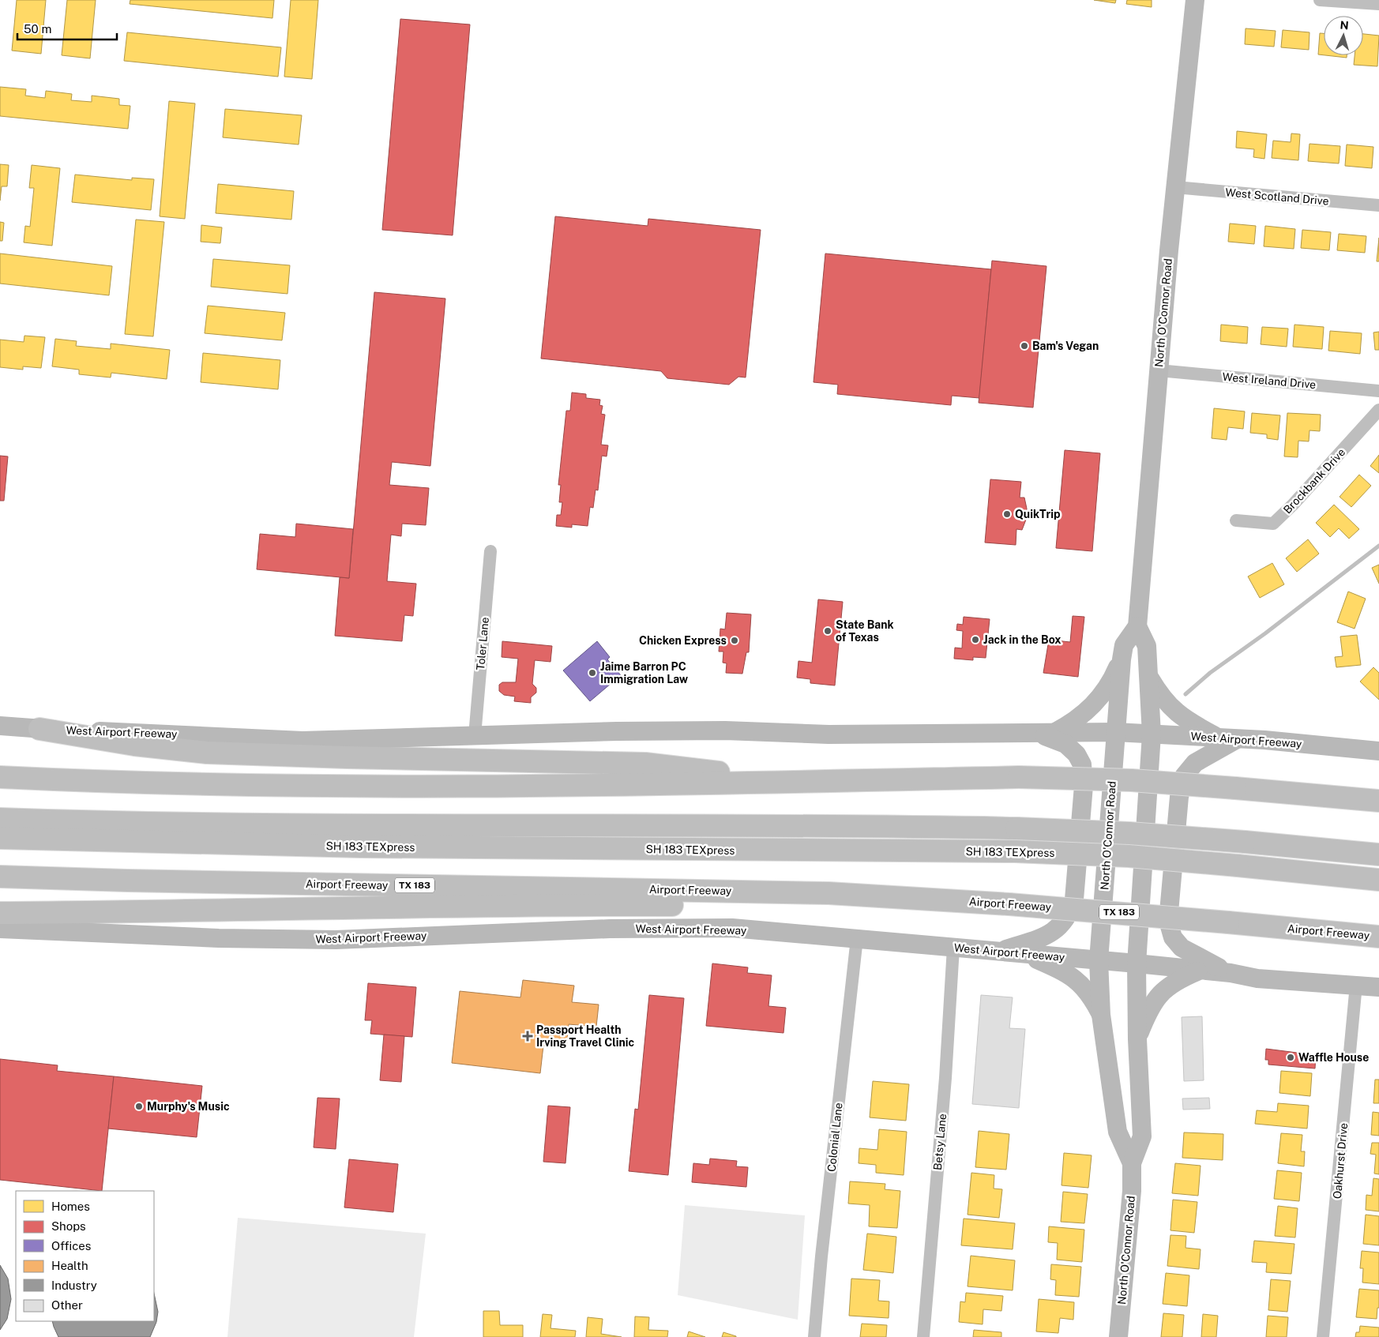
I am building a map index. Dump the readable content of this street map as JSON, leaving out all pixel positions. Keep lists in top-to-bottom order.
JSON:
{
  "streets": {
    "highway": ["SH 183 TEXpress", "Airport Freeway", "TX 183"],
    "main road": ["North O'Connor Road", "West Airport Freeway"],
    "street": [
      "West Scotland Drive",
      "West Ireland Drive",
      "Brockbank Drive",
      "Toler Lane",
      "Colonial Lane",
      "Betsy Lane",
      "Oakhurst Drive"
    ]
  },
  "crossings": [
    ["West Scotland Drive", "North O'Connor Road"],
    ["North O'Connor Road", "West Ireland Drive"],
    ["North O'Connor Road", "West Airport Freeway"],
    ["Toler Lane", "West Airport Freeway"],
    ["West Airport Freeway", "Colonial Lane"],
    ["West Airport Freeway", "Betsy Lane"],
    ["West Airport Freeway", "Oakhurst Drive"]
  ],
  "places": {
    "other": [
      "Bam's Vegan",
      "QuikTrip",
      "State Bank of Texas",
      "Jack in the Box",
      "Chicken Express",
      "Jaime Barron PC Immigration Law",
      "Waffle House",
      "Murphy's Music"
    ],
    "health": ["Passport Health Irving Travel Clinic"]
  },
  "legend": [
    "Homes",
    "Shops",
    "Offices",
    "Health",
    "Industry",
    "Other"
  ],
  "scale_bar": "50 m",
  "north": "top"
}
